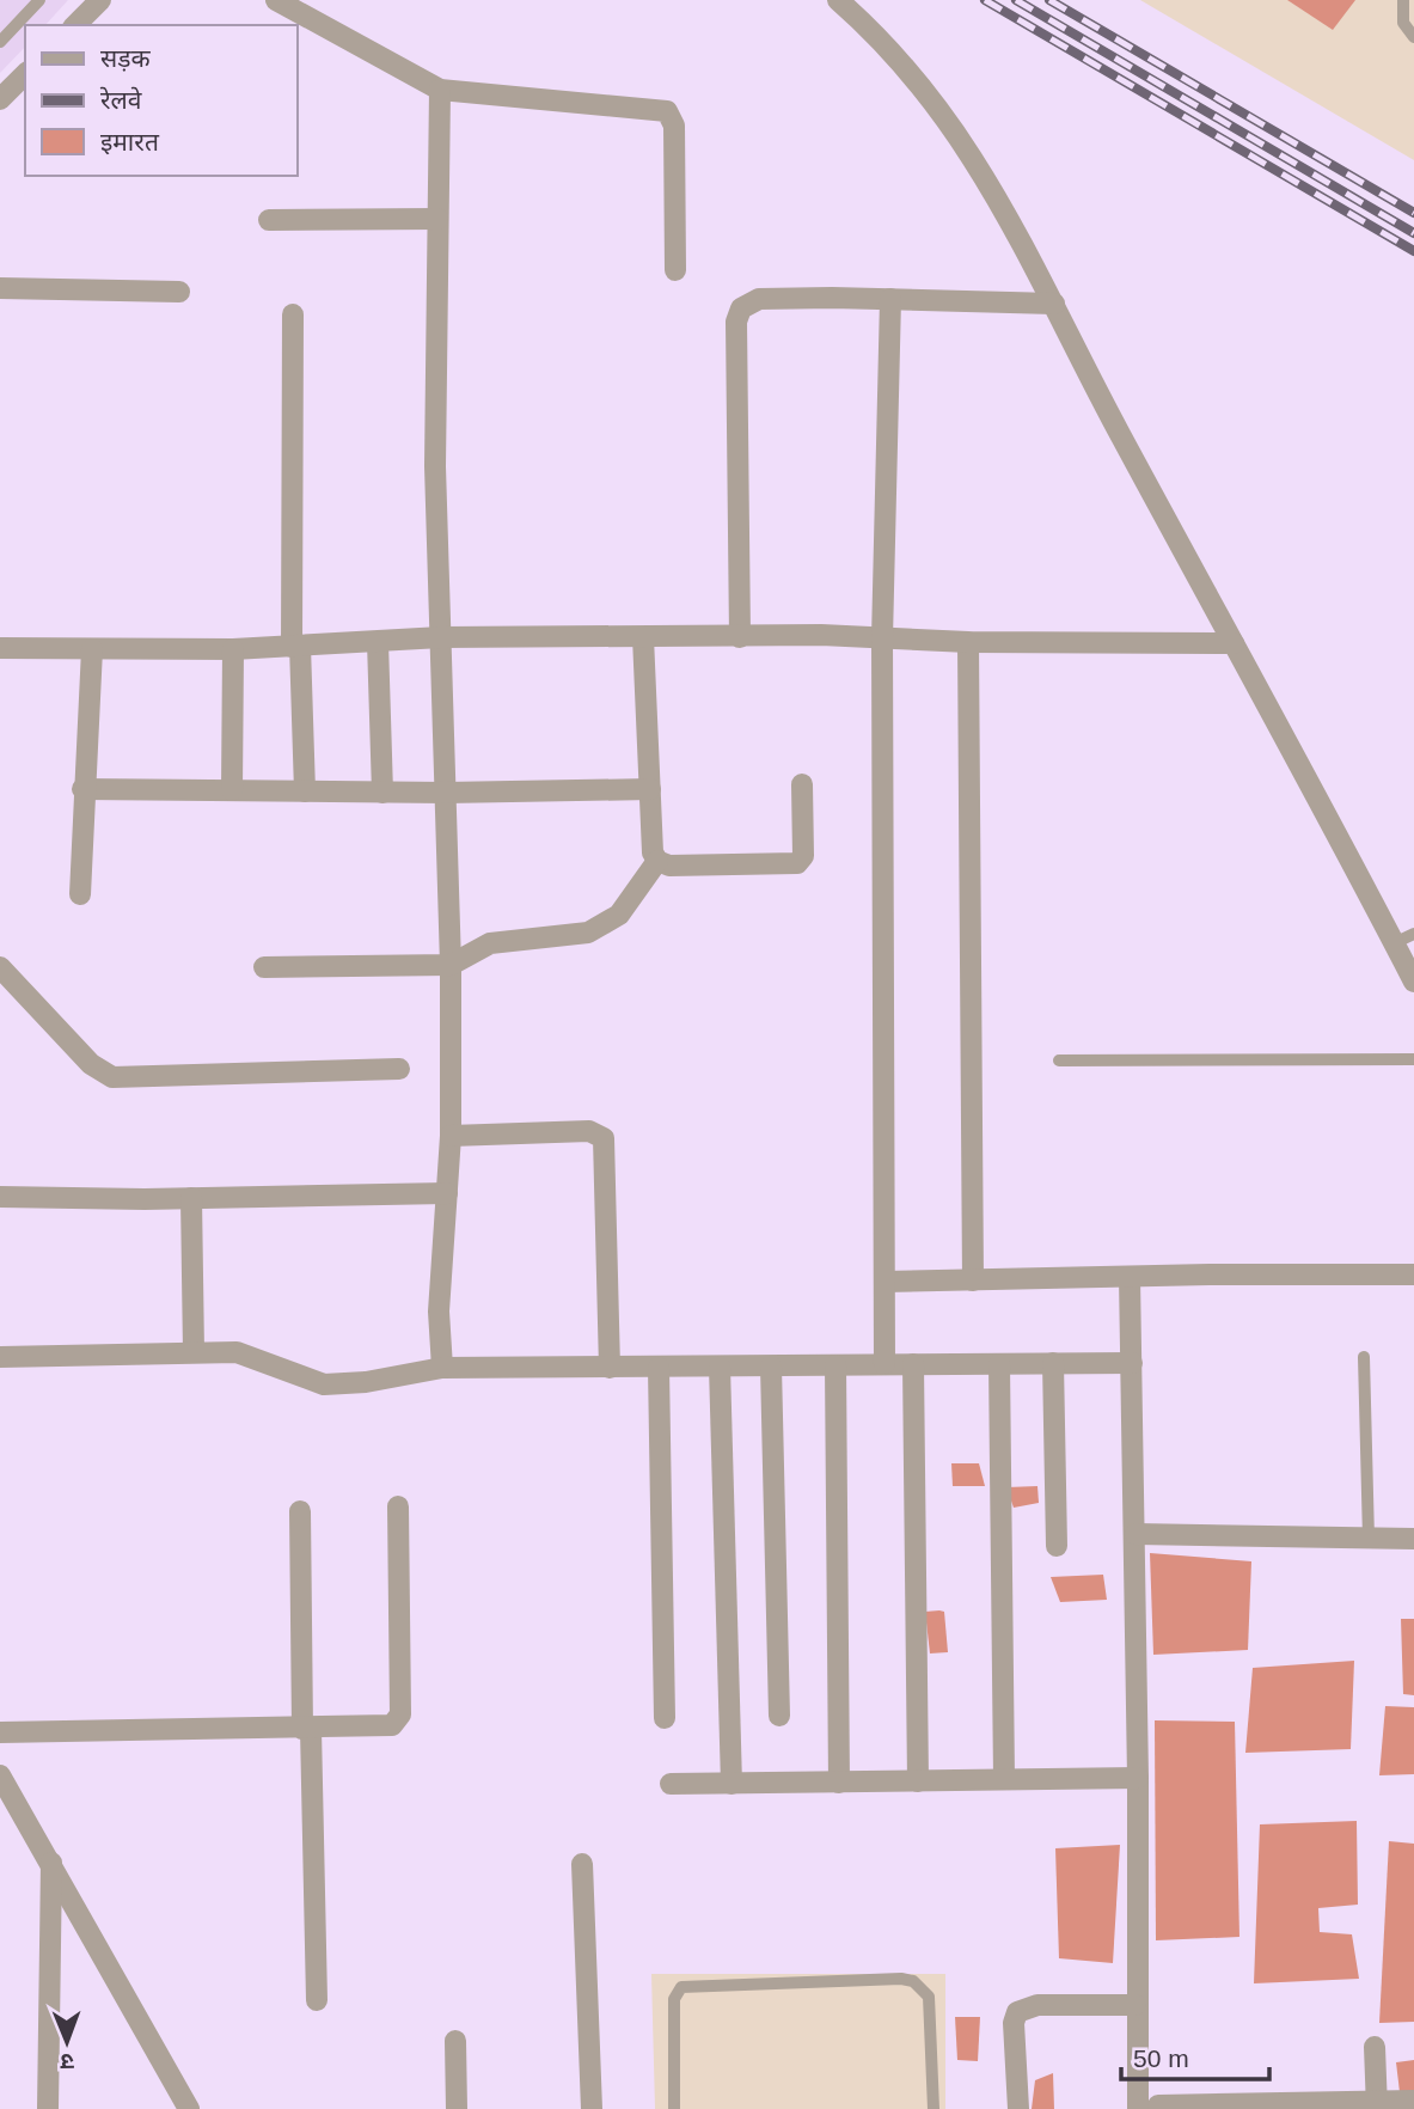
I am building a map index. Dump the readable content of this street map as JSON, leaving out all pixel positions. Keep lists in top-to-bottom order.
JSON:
{
  "legend": ["सड़क", "रेलवे", "इमारत"],
  "scale_bar": "50 m",
  "north": "bottom"
}
